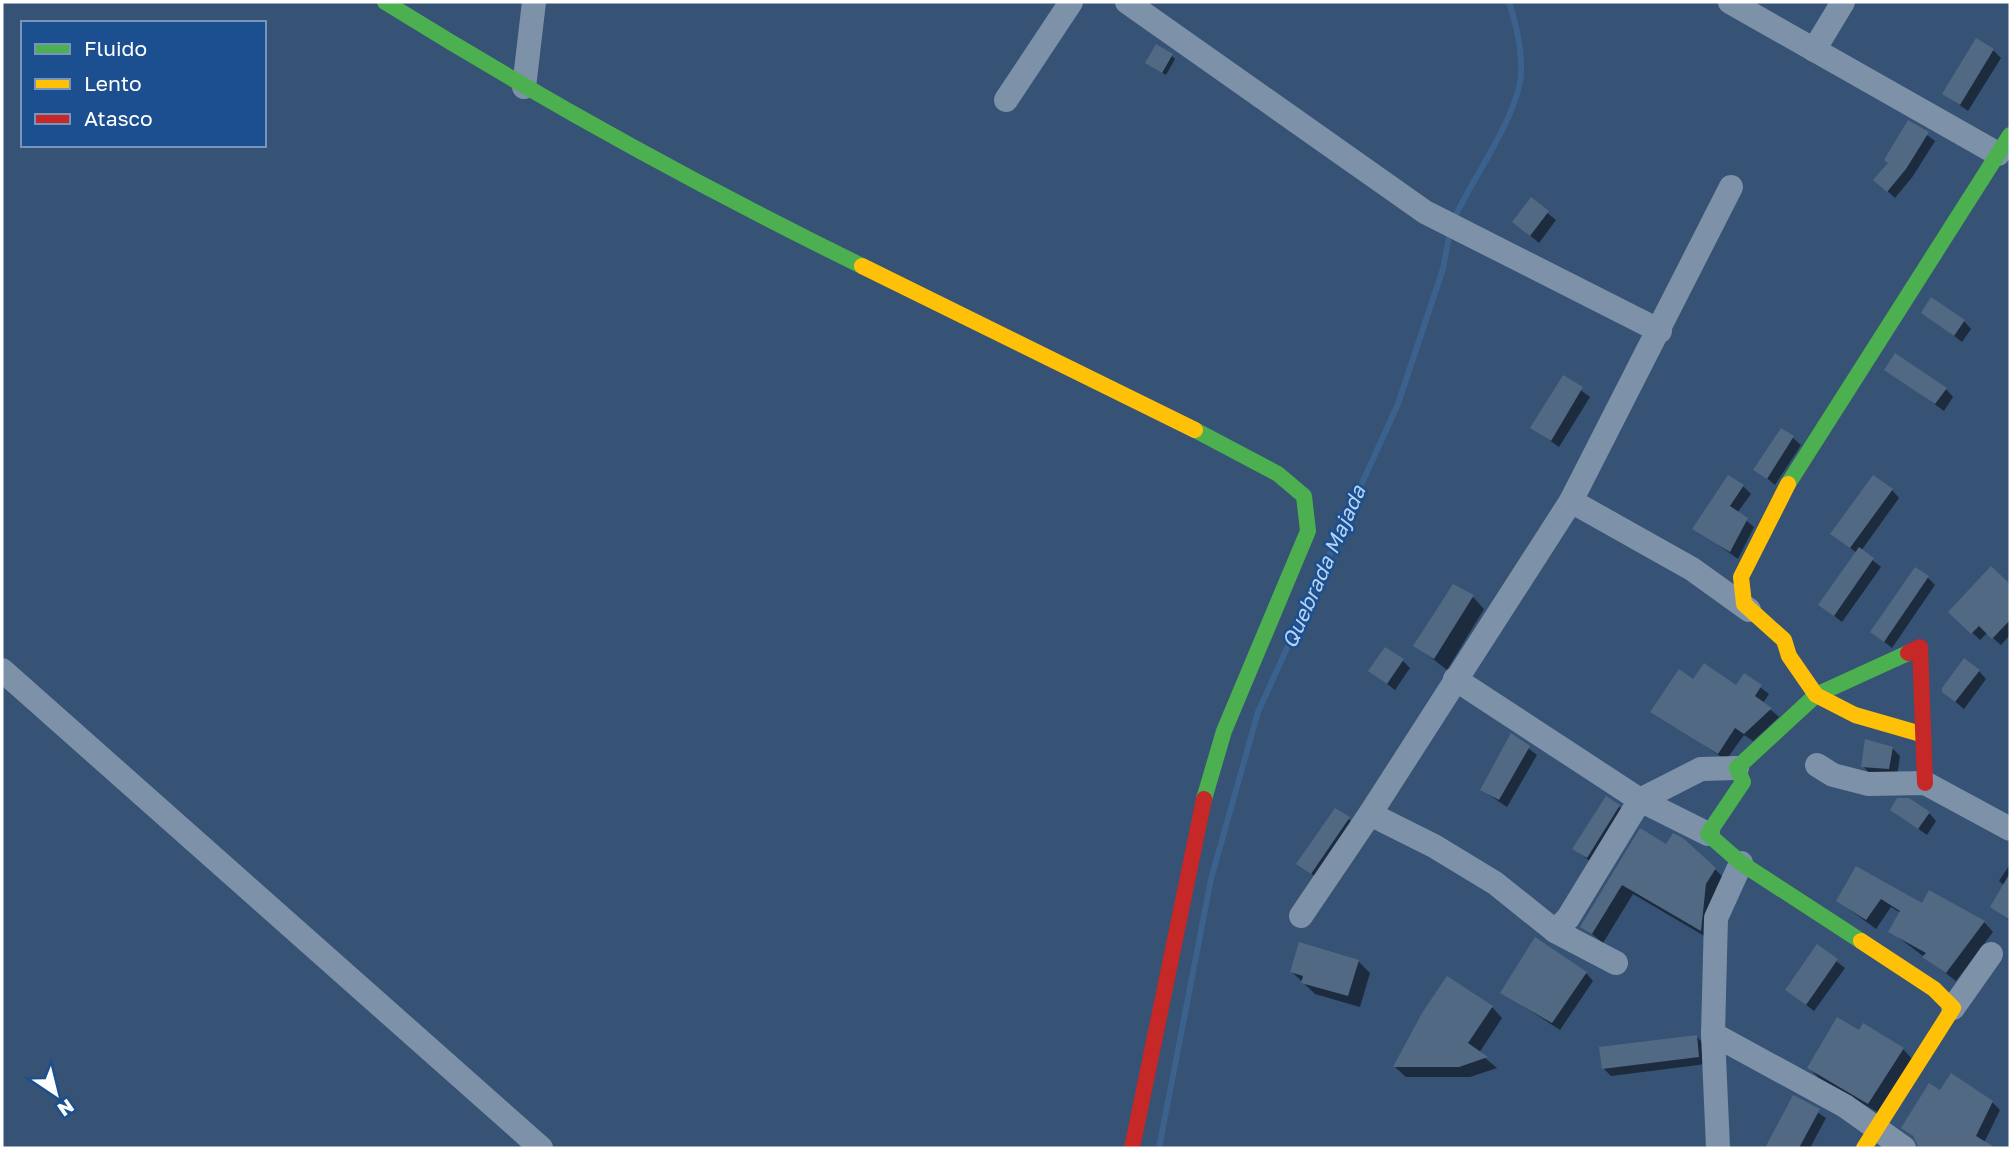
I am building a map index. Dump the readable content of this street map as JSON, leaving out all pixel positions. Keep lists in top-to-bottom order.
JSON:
{
  "water": ["Quebrada Majada"],
  "legend": ["Fluido", "Lento", "Atasco"],
  "north": "bottom right"
}
